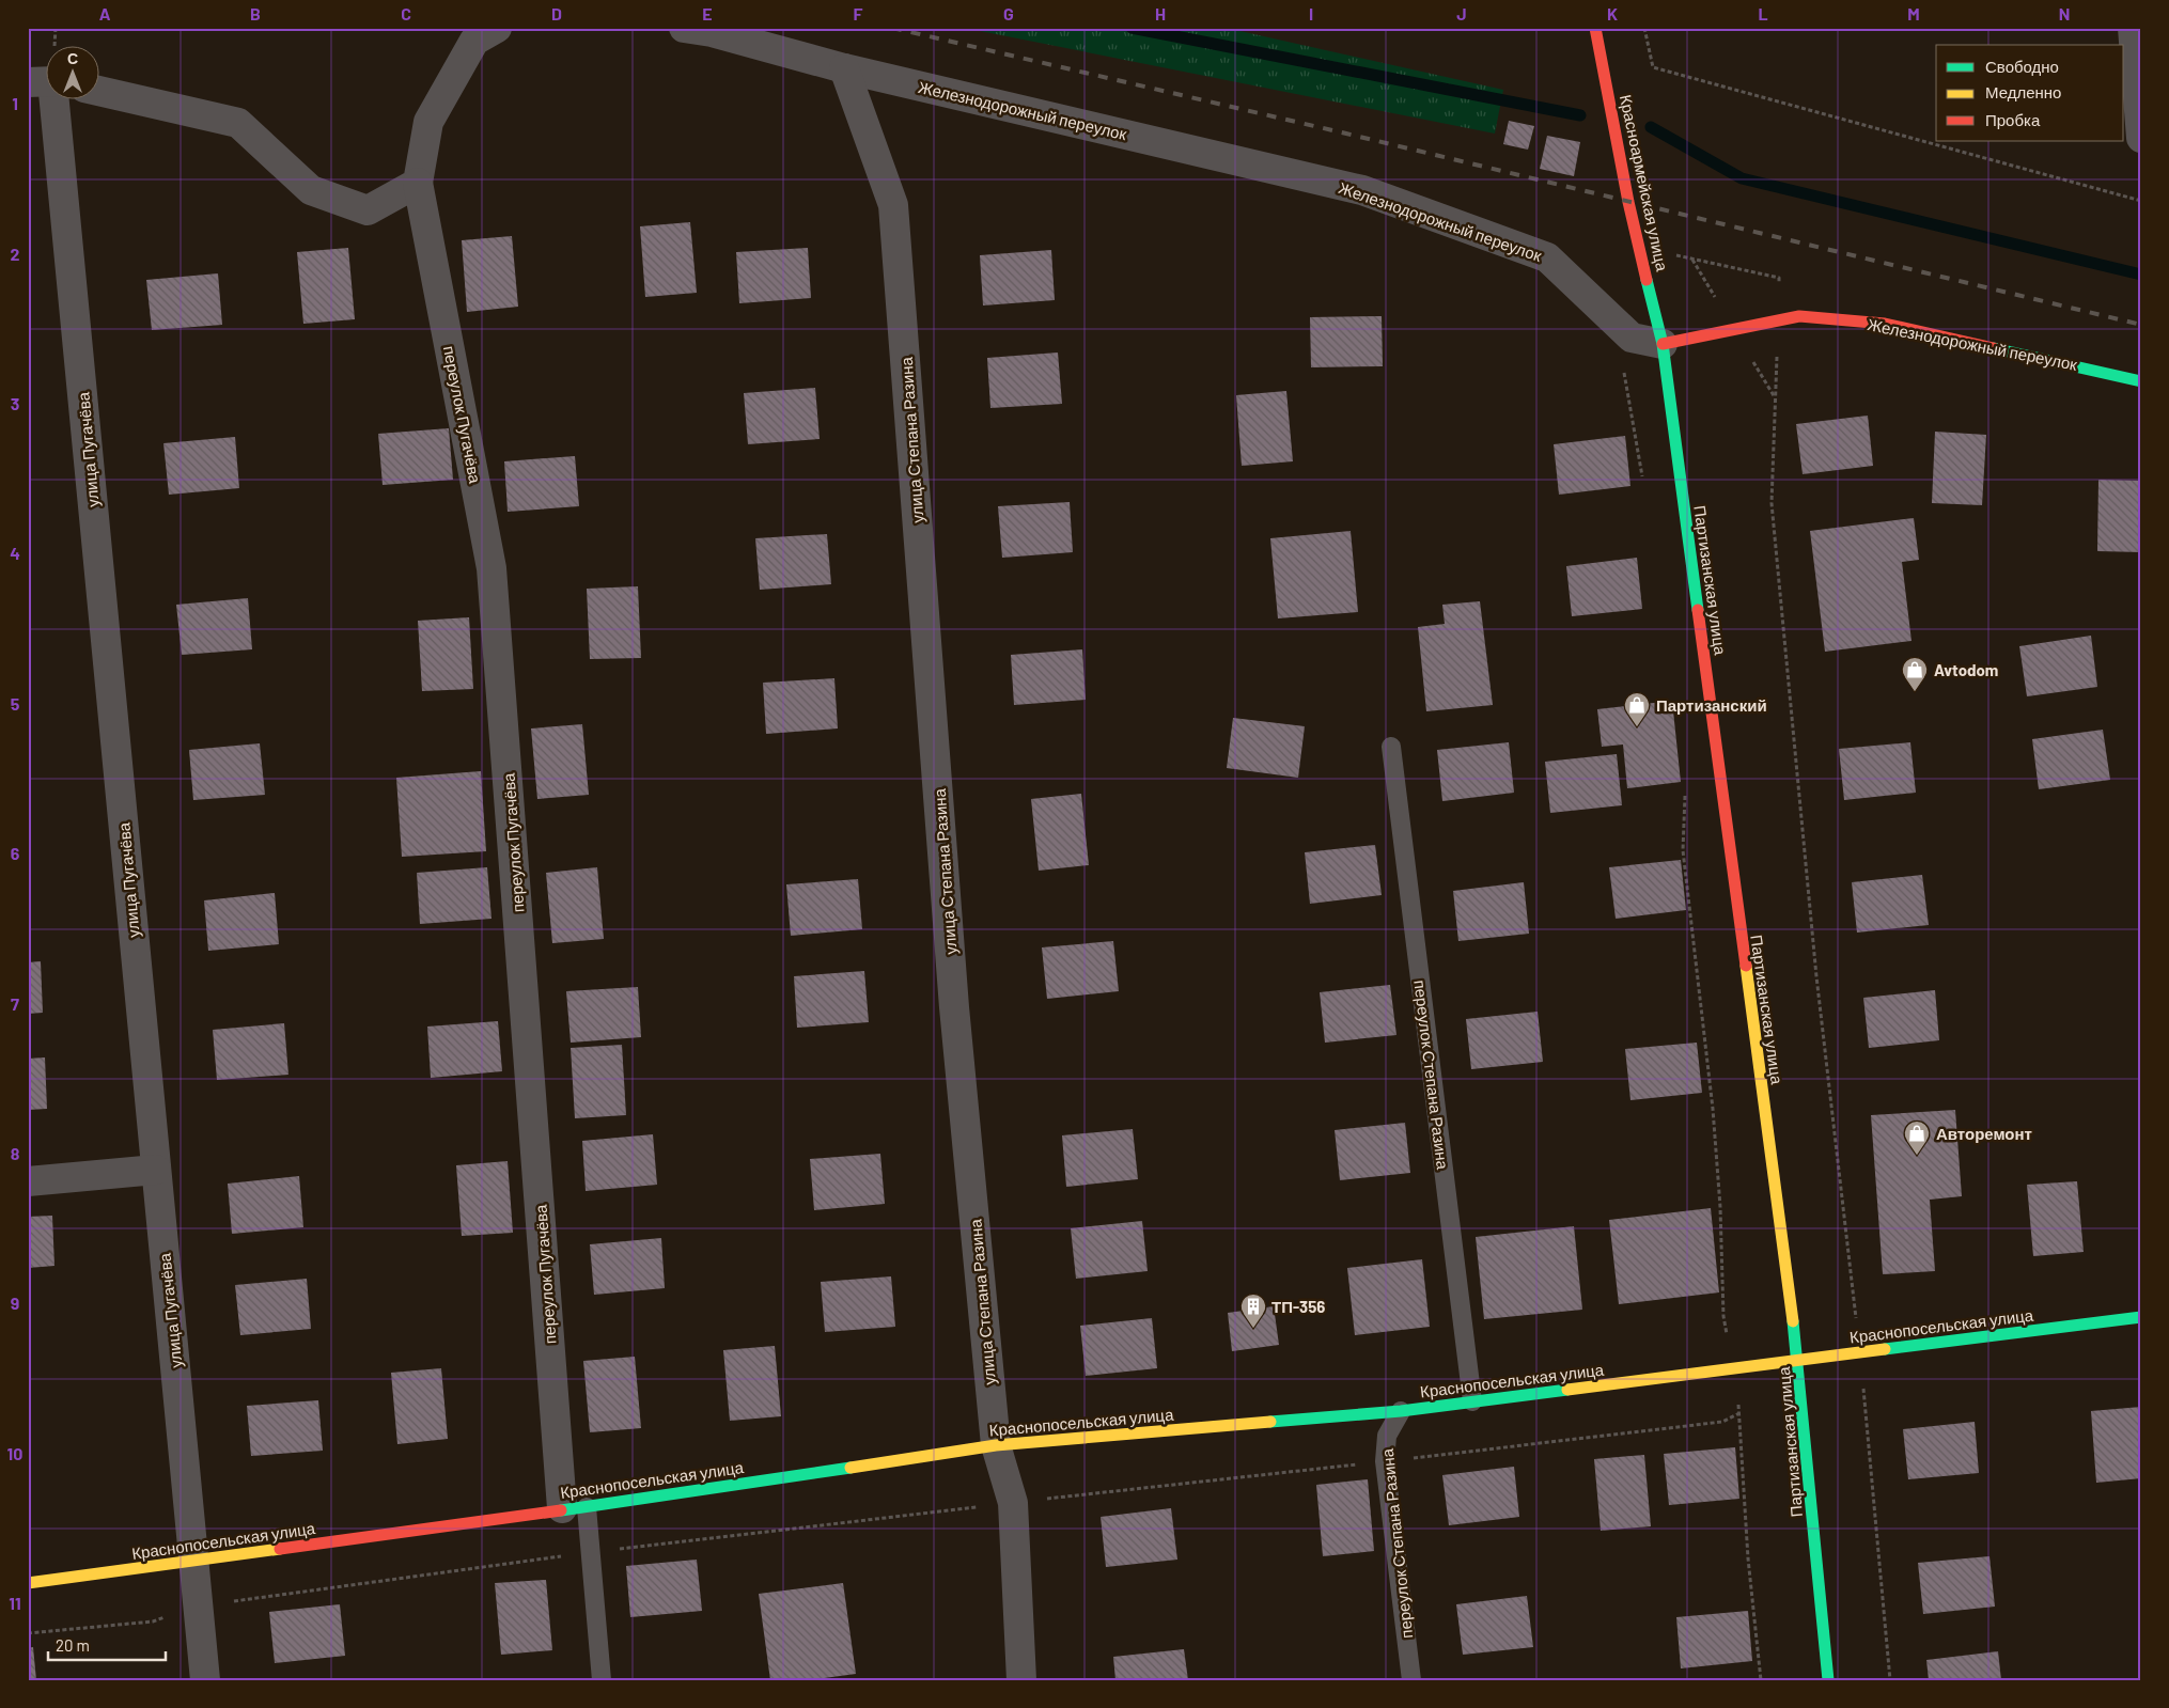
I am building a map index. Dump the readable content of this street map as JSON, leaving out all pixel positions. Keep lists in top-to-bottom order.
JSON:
{
  "streets": {
    "street": [
      "Железнодорожный переулок",
      "Красноармейская улица",
      "переулок Пугачёва",
      "улица Степана Разина",
      "улица Пугачёва",
      "Партизанская улица",
      "Краснопосельская улица"
    ],
    "lane": ["переулок Степана Разина"]
  },
  "crossings": [
    ["Железнодорожный переулок", "Красноармейская улица"],
    ["Железнодорожный переулок", "улица Степана Разина"],
    ["Железнодорожный переулок", "Партизанская улица"],
    ["Красноармейская улица", "Партизанская улица"],
    ["переулок Пугачёва", "Краснопосельская улица"],
    ["улица Степана Разина", "Краснопосельская улица"],
    ["улица Пугачёва", "Краснопосельская улица"],
    ["Партизанская улица", "Краснопосельская улица"],
    ["переулок Степана Разина", "Краснопосельская улица"]
  ],
  "places": {
    "shop": ["Avtodom", "Партизанский", "Авторемонт"],
    "building": ["ТП-356"]
  },
  "legend": ["Свободно", "Медленно", "Пробка"],
  "scale_bar": "20 m",
  "north": "top",
  "grid": {
    "columns": [
      "A",
      "B",
      "C",
      "D",
      "E",
      "F",
      "G",
      "H",
      "I",
      "J",
      "K",
      "L",
      "M",
      "N"
    ],
    "rows": [
      "1",
      "2",
      "3",
      "4",
      "5",
      "6",
      "7",
      "8",
      "9",
      "10",
      "11"
    ]
  }
}
